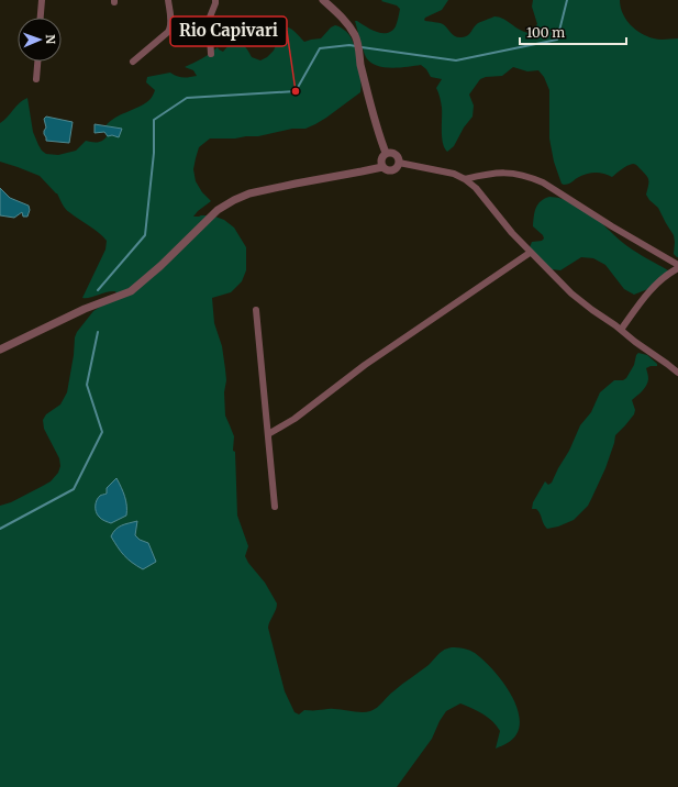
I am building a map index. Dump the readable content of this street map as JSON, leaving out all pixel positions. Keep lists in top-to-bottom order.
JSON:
{
  "places": ["Rio Capivari"],
  "scale_bar": "100 m",
  "north": "right"
}
